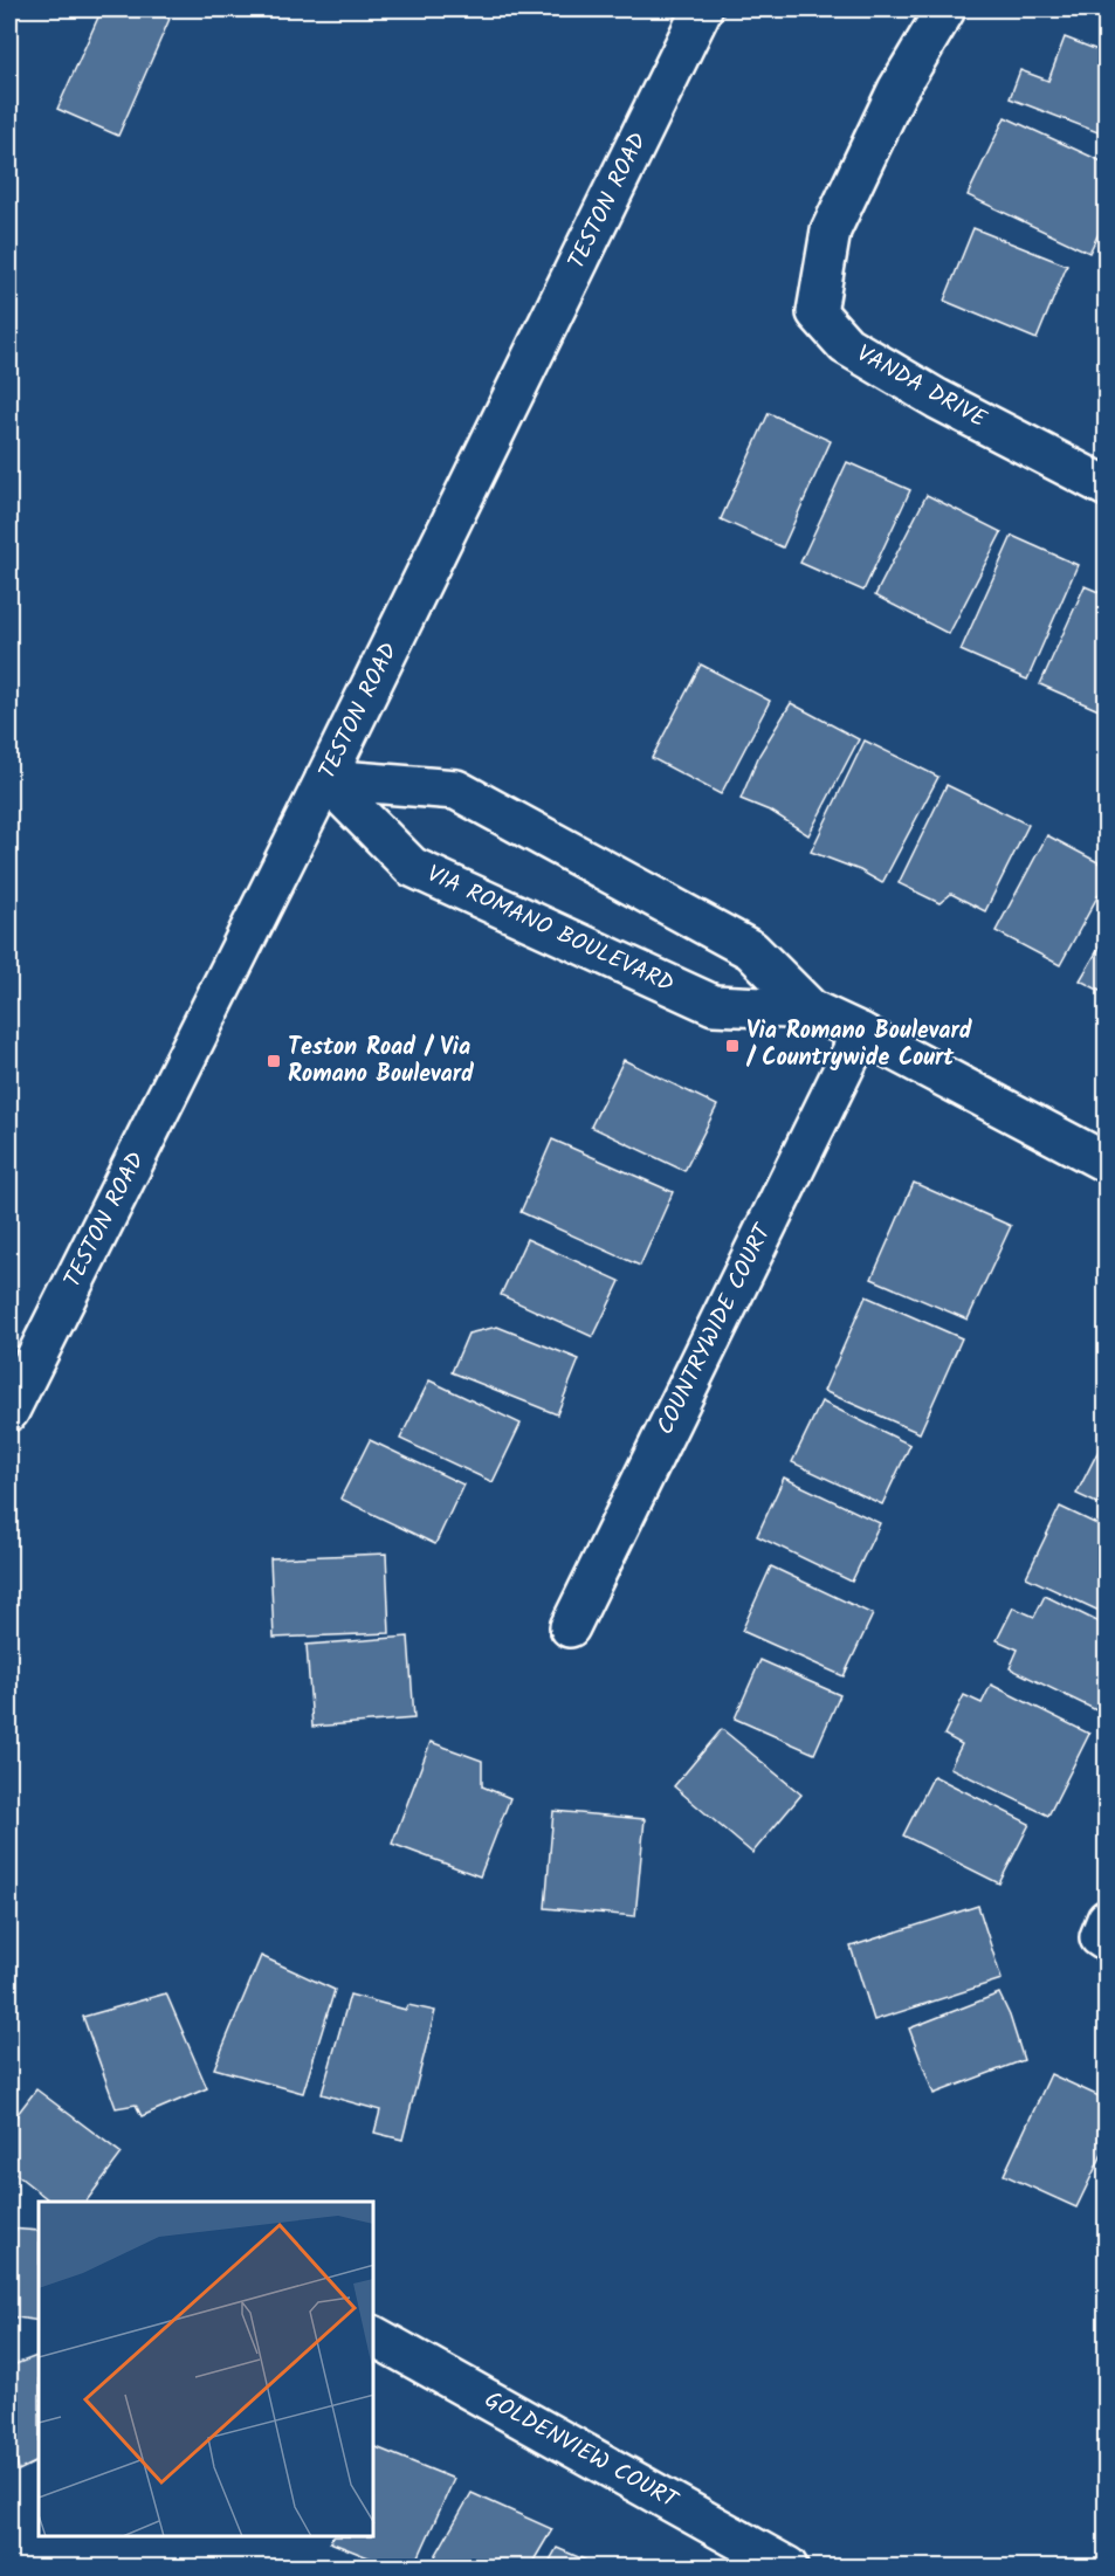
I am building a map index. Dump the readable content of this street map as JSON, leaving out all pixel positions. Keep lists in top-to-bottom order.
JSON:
{
  "streets": {
    "street": [
      "TESTON ROAD",
      "VANDA DRIVE",
      "VIA ROMANO BOULEVARD",
      "COUNTRYWIDE COURT",
      "GOLDENVIEW COURT"
    ]
  },
  "crossings": [
    ["TESTON ROAD", "VIA ROMANO BOULEVARD"],
    ["VIA ROMANO BOULEVARD", "COUNTRYWIDE COURT"]
  ],
  "places": {
    "transit": ["Via Romano Boulevard / Countrywide Court", "Teston Road / Via Romano Boulevard"]
  }
}
